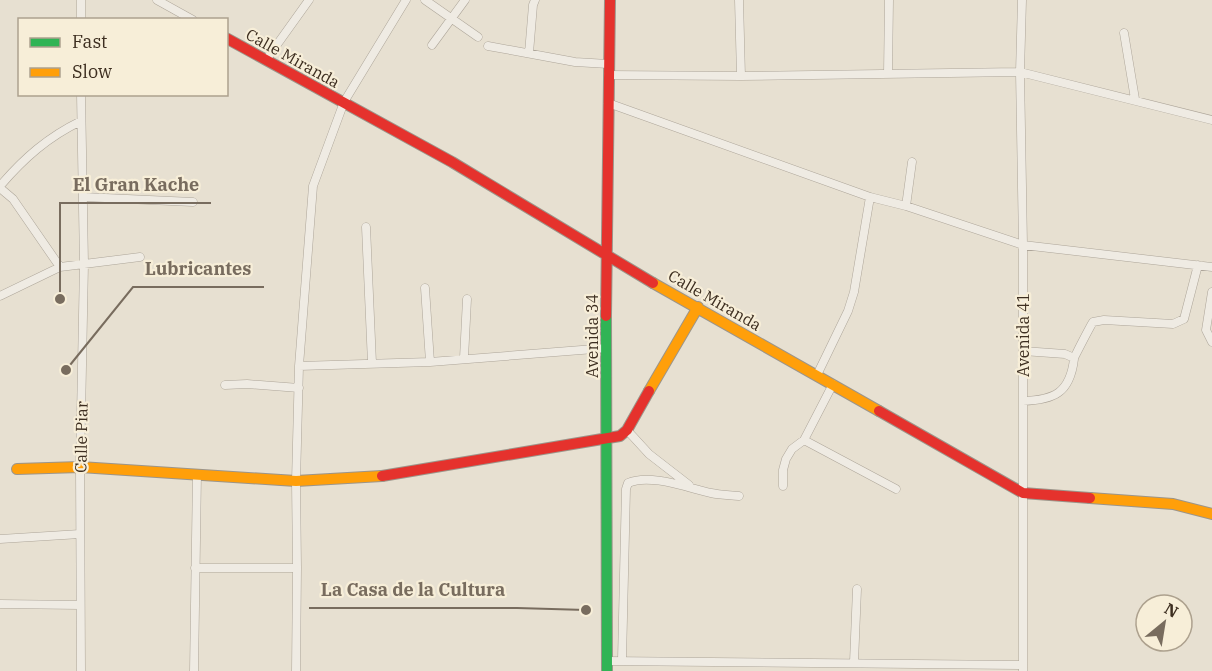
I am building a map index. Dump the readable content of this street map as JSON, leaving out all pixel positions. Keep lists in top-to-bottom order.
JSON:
{
  "streets": {
    "street": [
      "Calle Miranda",
      "Avenida 41",
      "Avenida 34",
      "Calle Piar"
    ]
  },
  "crossings": [
    ["Calle Miranda", "Avenida 41"],
    ["Calle Miranda", "Avenida 34"]
  ],
  "places": ["El Gran Kache", "Lubricantes", "La Casa de la Cultura"],
  "legend": ["Fast", "Slow"],
  "north": "top right"
}
